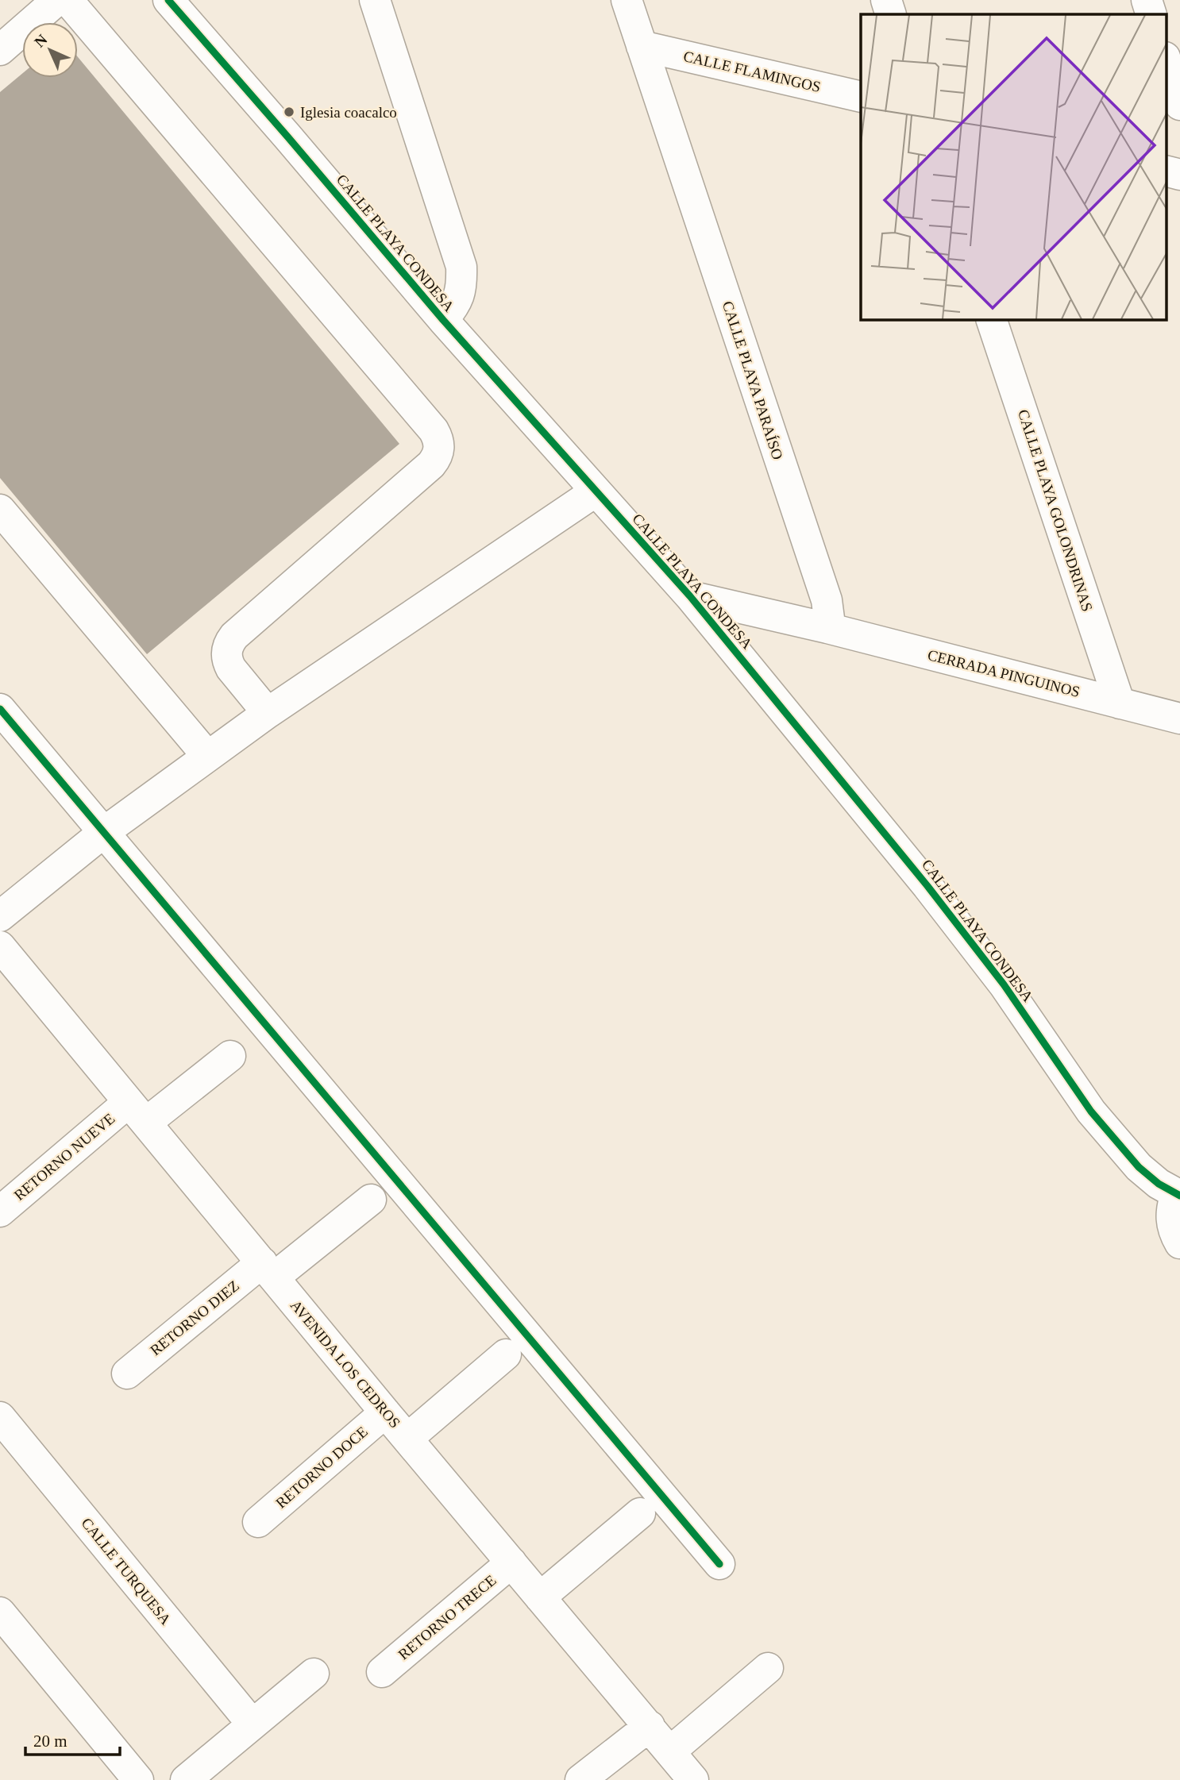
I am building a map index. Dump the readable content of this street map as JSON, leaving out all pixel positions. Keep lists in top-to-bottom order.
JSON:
{
  "streets": {
    "street": [
      "CALLE FLAMINGOS",
      "CALLE PLAYA CONDESA",
      "CALLE PLAYA PARAÍSO",
      "CALLE PLAYA GOLONDRINAS",
      "CERRADA PINGUINOS",
      "RETORNO NUEVE",
      "RETORNO DIEZ",
      "AVENIDA LOS CEDROS",
      "RETORNO DOCE",
      "CALLE TURQUESA",
      "RETORNO TRECE"
    ]
  },
  "crossings": [
    ["CALLE FLAMINGOS", "CALLE PLAYA PARAÍSO"],
    ["CALLE PLAYA PARAÍSO", "CERRADA PINGUINOS"],
    ["CALLE PLAYA GOLONDRINAS", "CERRADA PINGUINOS"],
    ["RETORNO NUEVE", "AVENIDA LOS CEDROS"],
    ["RETORNO DIEZ", "AVENIDA LOS CEDROS"],
    ["AVENIDA LOS CEDROS", "RETORNO DOCE"],
    ["AVENIDA LOS CEDROS", "RETORNO TRECE"]
  ],
  "places": ["Iglesia coacalco"],
  "scale_bar": "20 m",
  "north": "top left"
}
